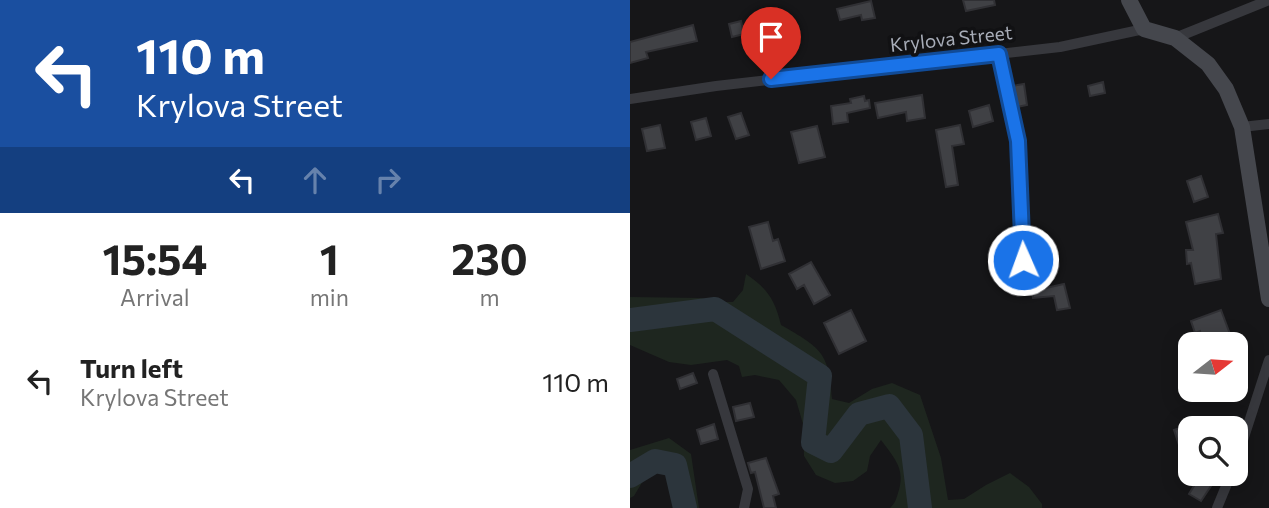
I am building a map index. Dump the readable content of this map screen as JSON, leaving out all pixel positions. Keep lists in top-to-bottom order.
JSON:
{
  "streets": {
    "street": ["Krylova Street"]
  },
  "north": "right",
  "page": {
    "turn": ["110 m", "Krylova Street"],
    "eta": [
      "15:54",
      "Arrival",
      "1",
      "min",
      "230",
      "m"
    ],
    "list": [
      {
        "name": "Turn left",
        "note": "Krylova Street",
        "value": "110 m"
      }
    ]
  }
}
